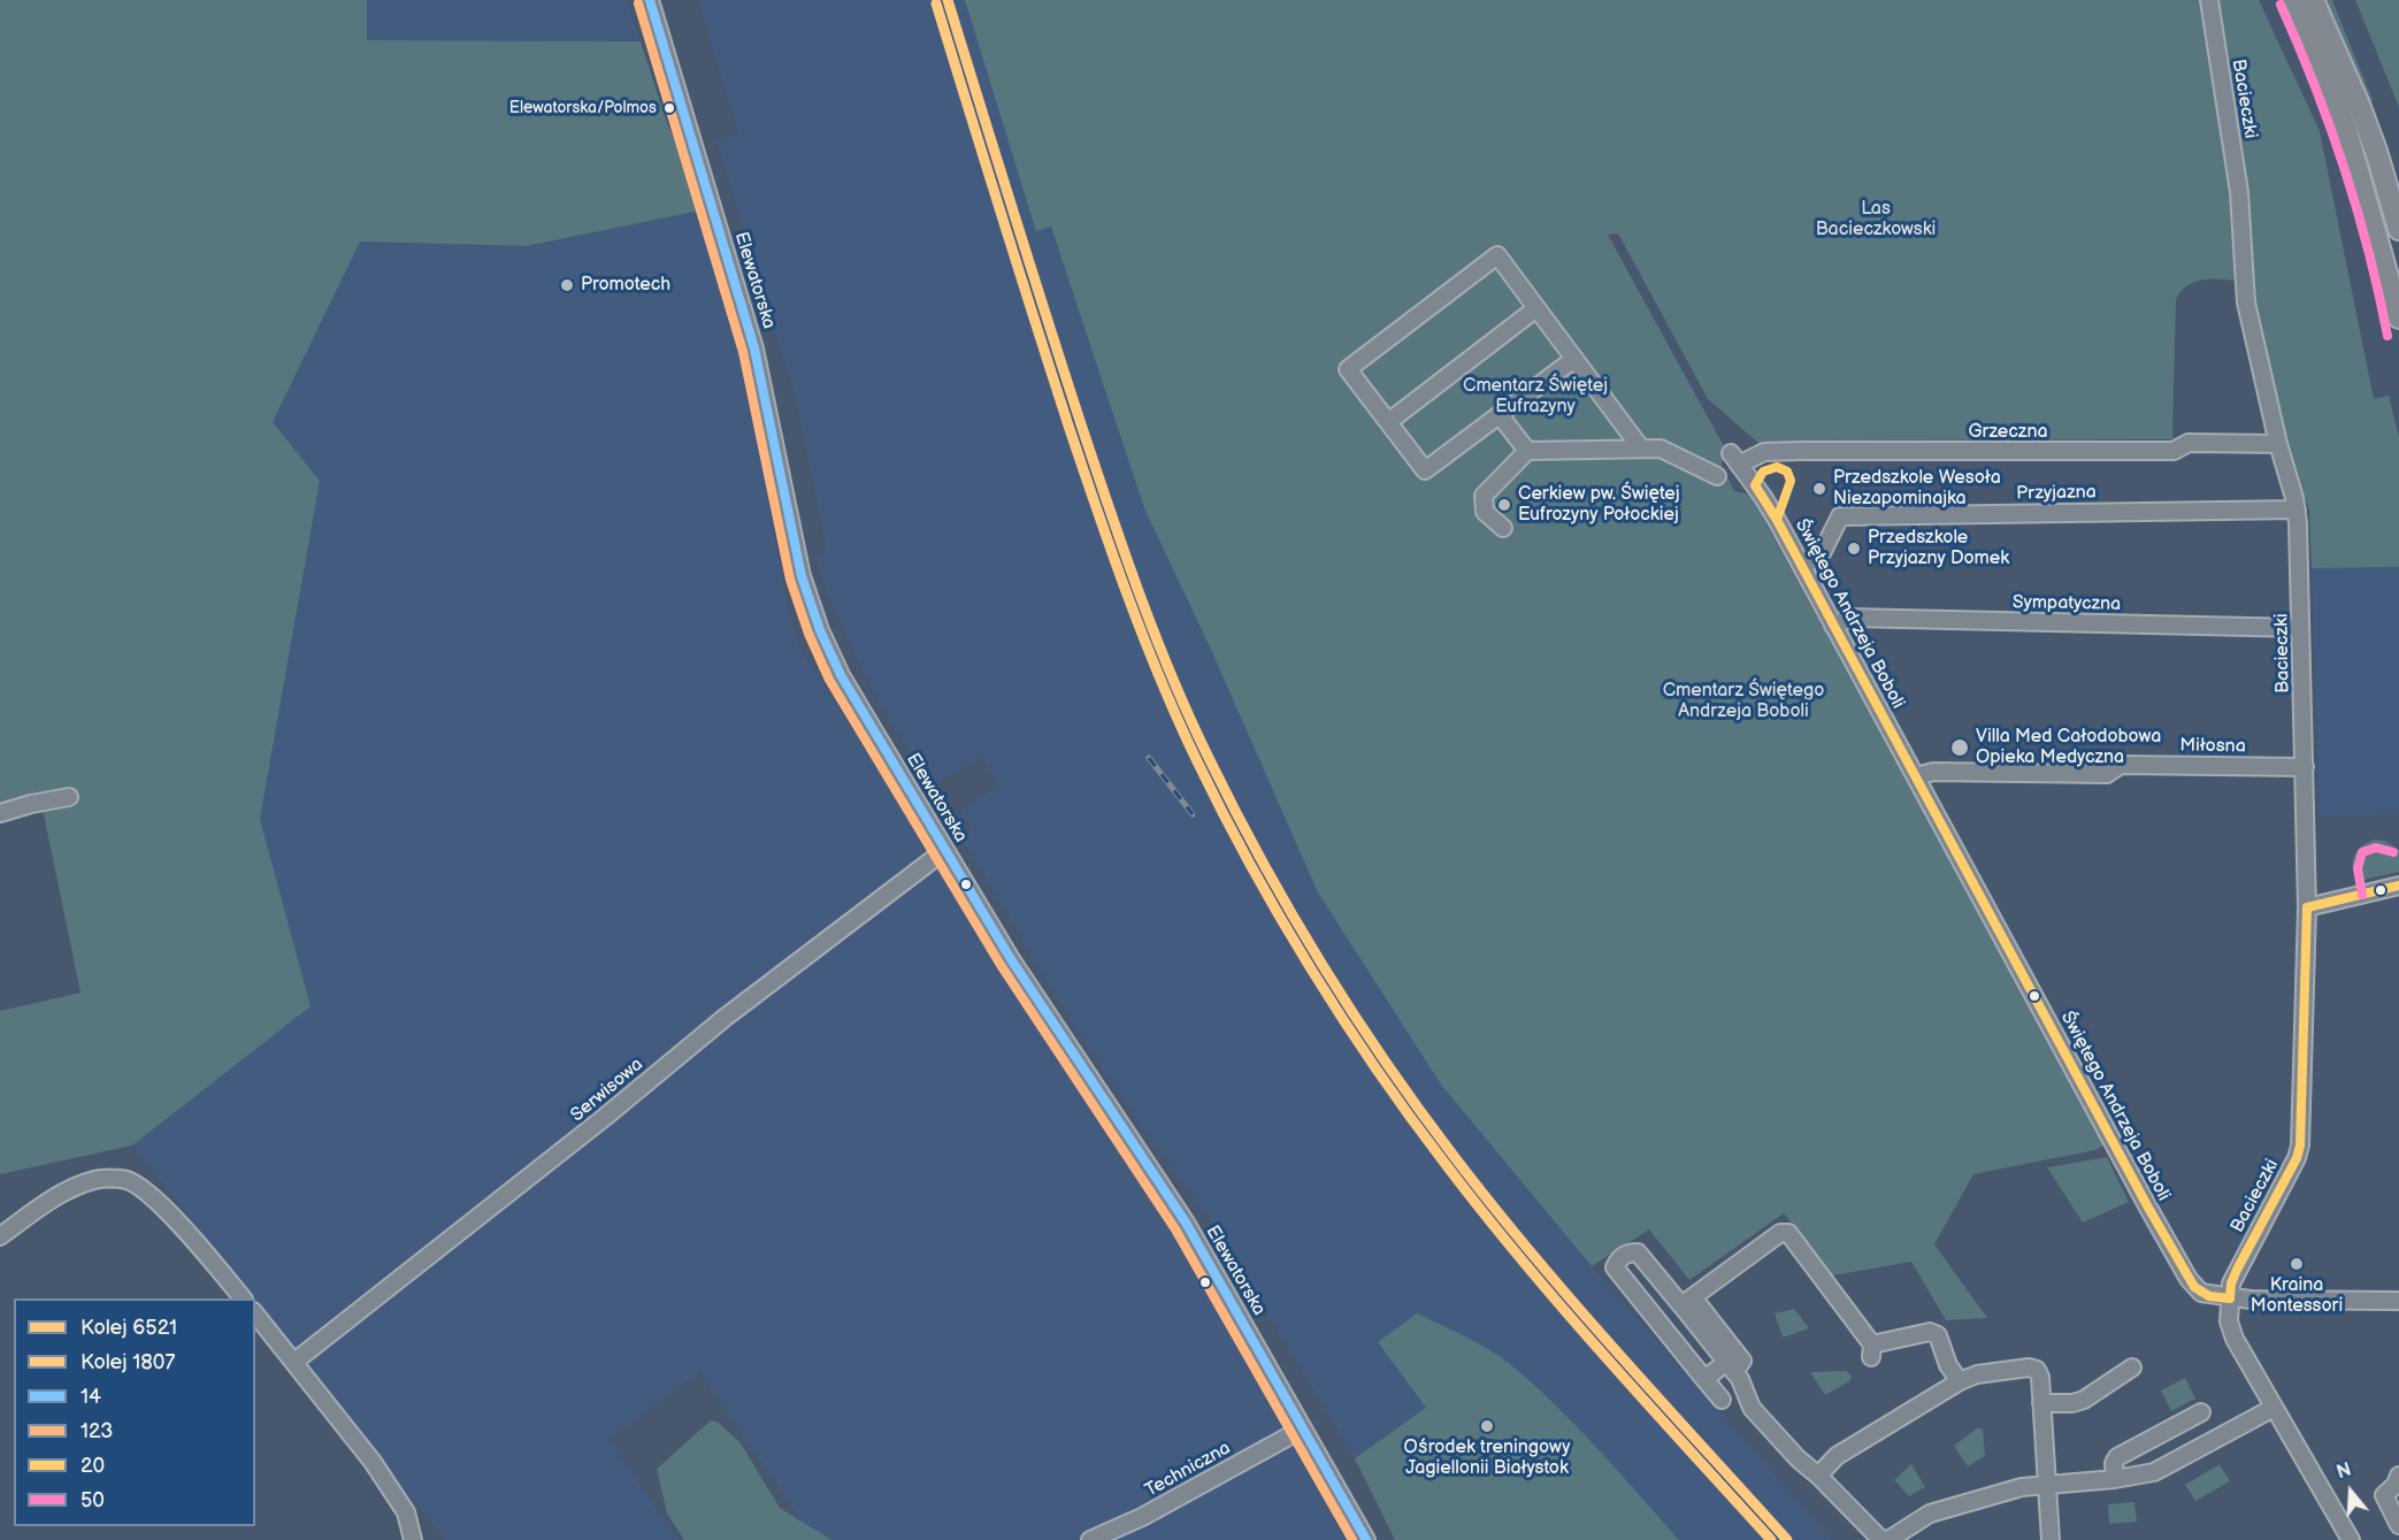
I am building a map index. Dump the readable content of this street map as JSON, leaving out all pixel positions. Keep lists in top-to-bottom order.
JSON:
{
  "streets": {
    "street": [
      "Bacieczki",
      "Elewatorska",
      "Grzeczna",
      "Przyjazna",
      "Sympatyczna",
      "Świętego Andrzeja Boboli",
      "Miłosna",
      "Serwisowa",
      "Techniczna"
    ]
  },
  "crossings": [
    ["Bacieczki", "Grzeczna"],
    ["Bacieczki", "Przyjazna"],
    ["Bacieczki", "Sympatyczna"],
    ["Bacieczki", "Świętego Andrzeja Boboli"],
    ["Bacieczki", "Miłosna"],
    ["Elewatorska", "Serwisowa"],
    ["Elewatorska", "Techniczna"],
    ["Grzeczna", "Świętego Andrzeja Boboli"],
    ["Przyjazna", "Świętego Andrzeja Boboli"],
    ["Sympatyczna", "Świętego Andrzeja Boboli"],
    ["Świętego Andrzeja Boboli", "Miłosna"]
  ],
  "parks": ["Las Bacieczkowski", "Cmentarz Świętej Eufrazyny", "Cmentarz Świętego Andrzeja Boboli"],
  "places": [
    "Elewatorska/Polmos",
    "Promotech",
    "Przedszkole Wesoła Niezapominajka",
    "Cerkiew pw. Świętej Eufrozyny Połockiej",
    "Przedszkole Przyjazny Domek",
    "Villa Med Całodobowa Opieka Medyczna",
    "Kraina Montessori",
    "Ośrodek treningowy Jagiellonii Białystok"
  ],
  "lines": [
    "rail line 6521",
    "transit line 14",
    "rail line 1807",
    "transit line 123",
    "transit line 50",
    "transit line 20"
  ],
  "legend": [
    "Kolej 6521",
    "Kolej 1807",
    "14",
    "123",
    "20",
    "50"
  ],
  "north": "top"
}
